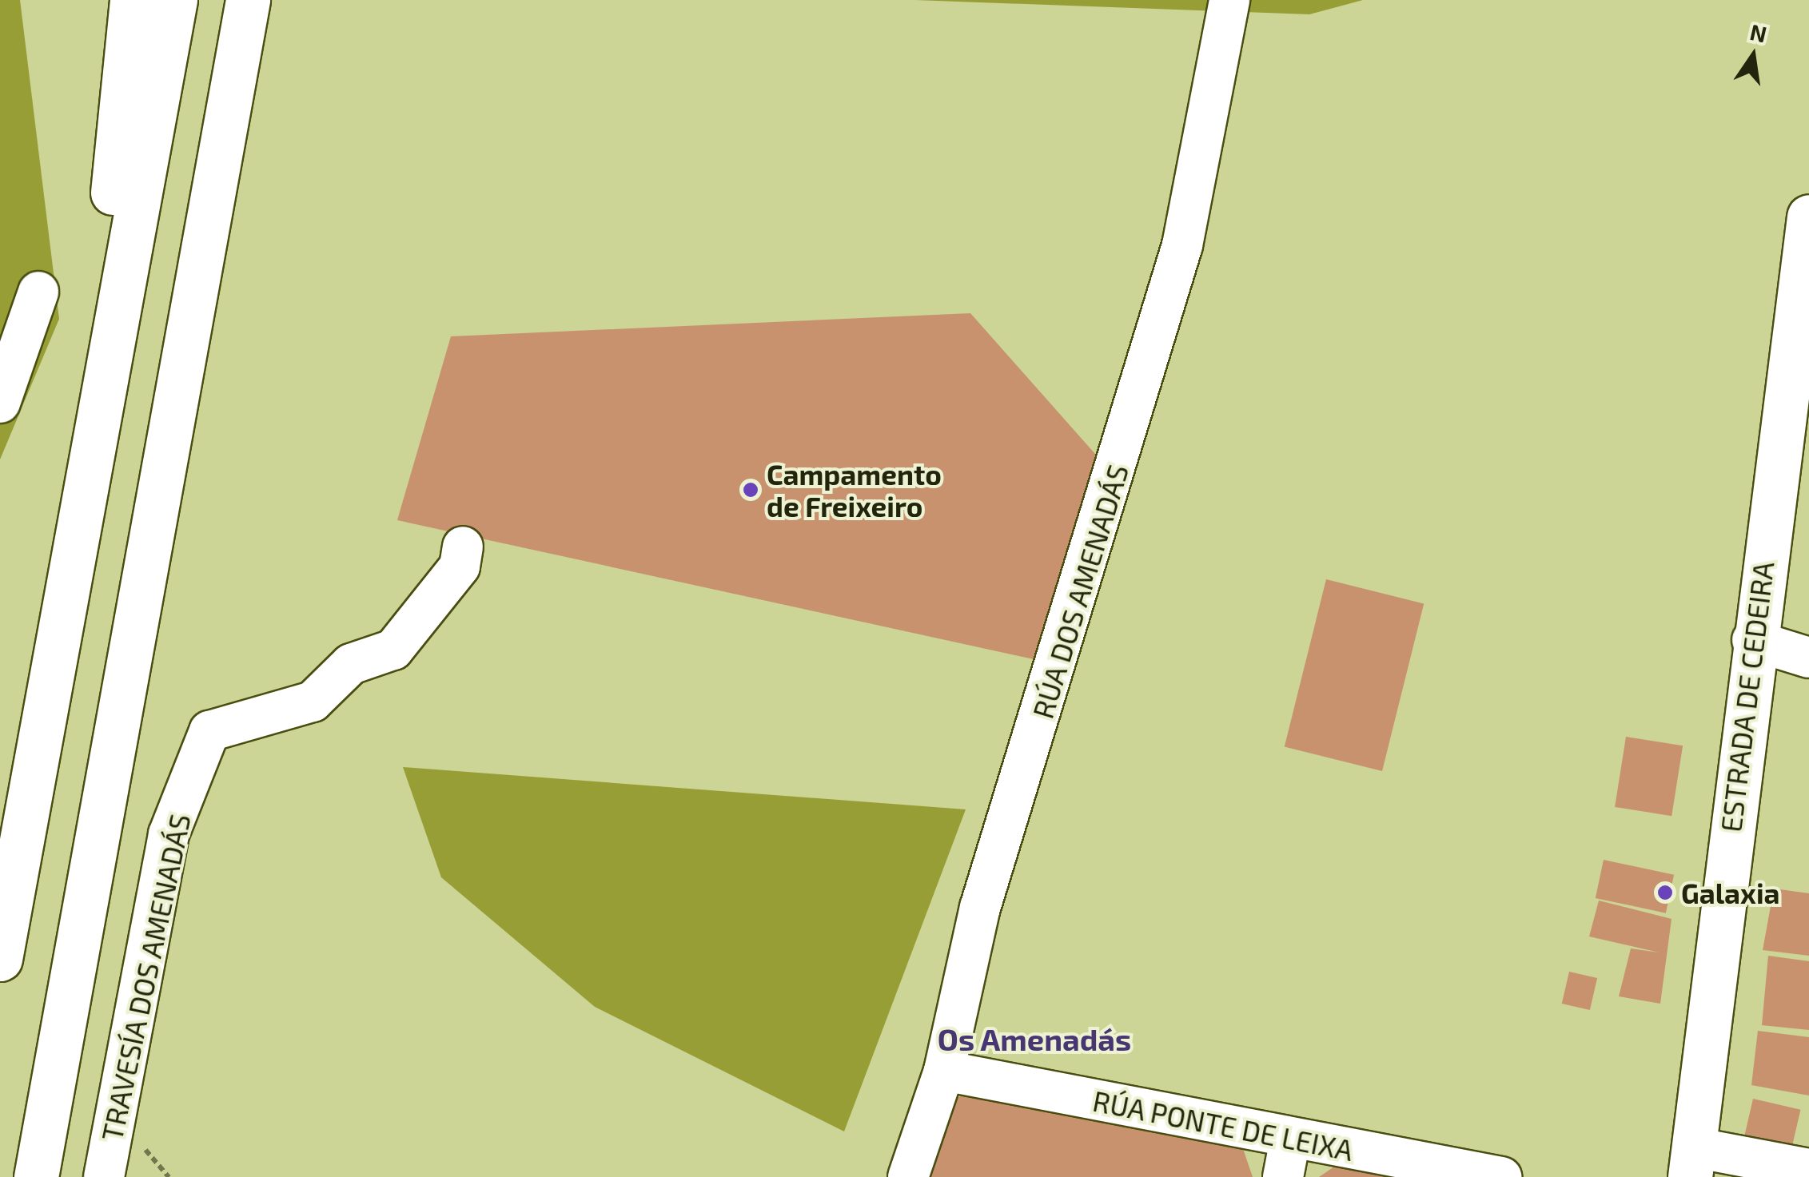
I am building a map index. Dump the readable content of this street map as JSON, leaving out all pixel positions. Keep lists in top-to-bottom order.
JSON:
{
  "streets": {
    "main road": ["ESTRADA DE CEDEIRA"],
    "street": ["RÚA DOS AMENADÁS", "TRAVESÍA DOS AMENADÁS", "RÚA PONTE DE LEIXA"]
  },
  "crossings": [
    ["RÚA DOS AMENADÁS", "RÚA PONTE DE LEIXA"]
  ],
  "districts": ["Os Amenadás"],
  "places": ["Campamento de Freixeiro", "Galaxia"],
  "north": "top"
}
